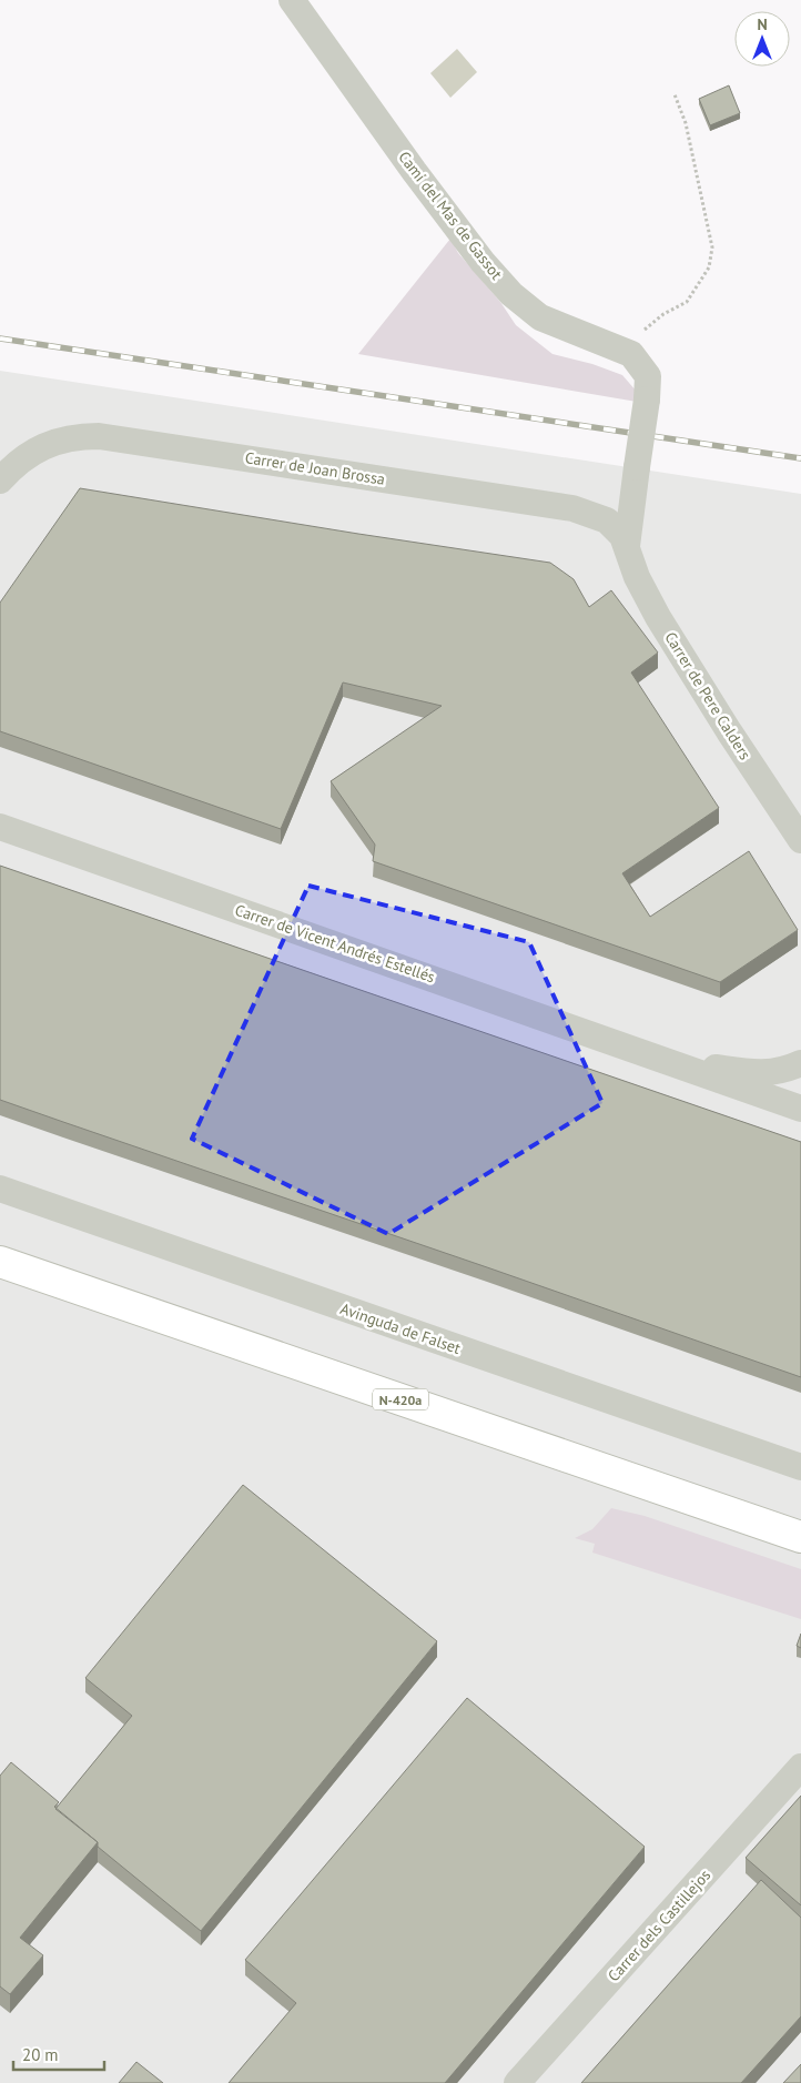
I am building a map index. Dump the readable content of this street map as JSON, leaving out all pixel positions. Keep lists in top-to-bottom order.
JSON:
{
  "streets": {
    "main road": ["N-420a"],
    "street": [
      "Camí del Mas de Gassot",
      "Carrer de Joan Brossa",
      "Carrer de Pere Calders",
      "Carrer de Vicent Andrés Estellés",
      "Avinguda de Falset",
      "Carrer dels Castillejos"
    ]
  },
  "crossings": [
    ["Camí del Mas de Gassot", "Carrer de Joan Brossa"],
    ["Camí del Mas de Gassot", "Carrer de Pere Calders"],
    ["Carrer de Joan Brossa", "Carrer de Pere Calders"]
  ],
  "scale_bar": "20 m",
  "north": "top"
}
